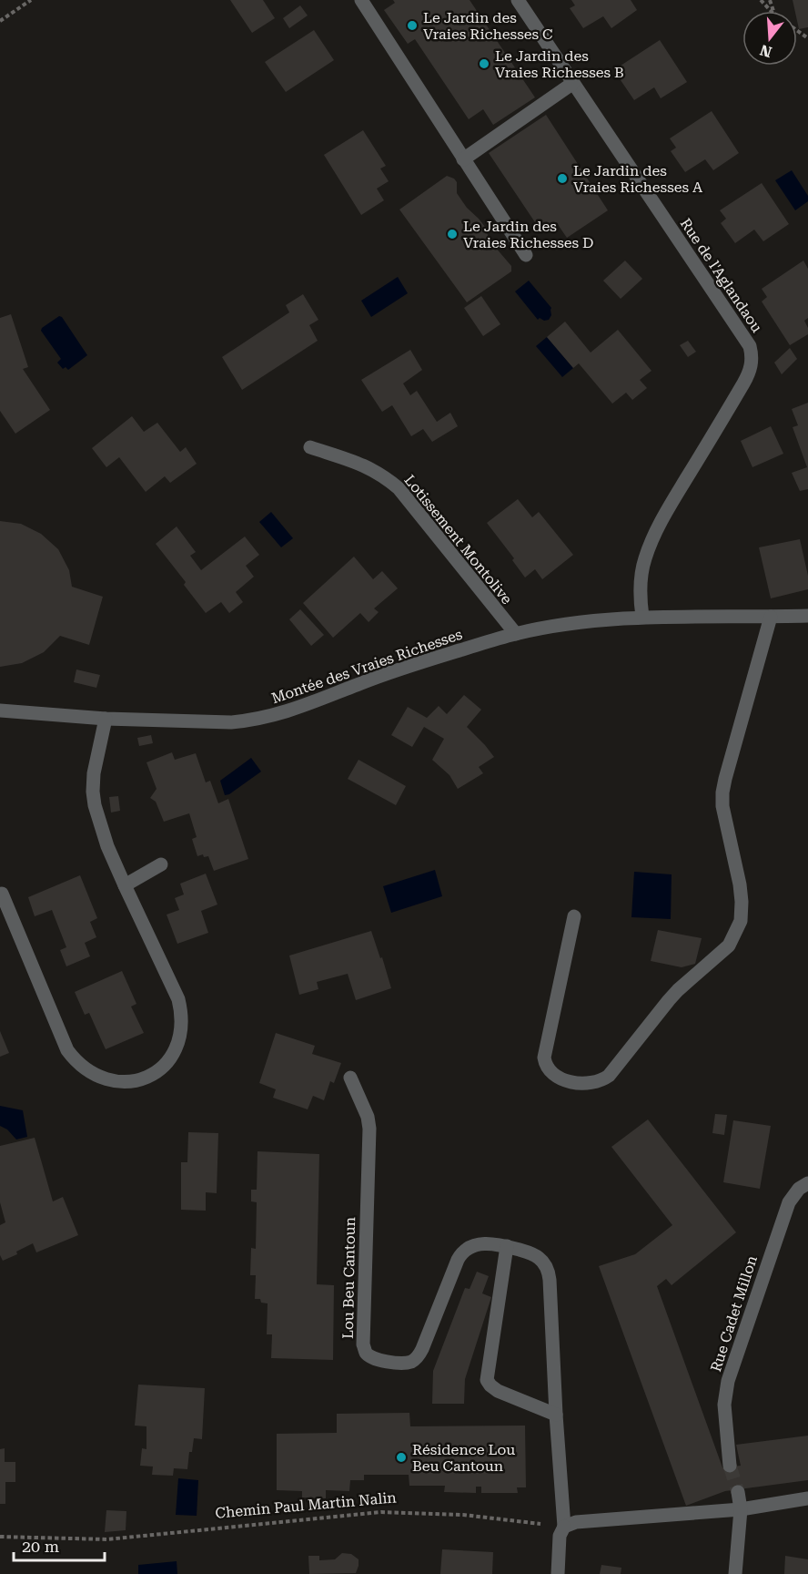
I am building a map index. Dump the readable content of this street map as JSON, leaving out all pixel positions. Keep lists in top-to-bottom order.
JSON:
{
  "streets": {
    "street": [
      "Rue de l'Aglandaou",
      "Lotissement Montolive",
      "Montée des Vraies Richesses",
      "Lou Beu Cantoun",
      "Rue Cadet Millon"
    ],
    "path": ["Chemin Paul Martin Nalin"]
  },
  "crossings": [
    ["Rue de l'Aglandaou", "Montée des Vraies Richesses"],
    ["Lotissement Montolive", "Montée des Vraies Richesses"],
    ["Lou Beu Cantoun", "Chemin Paul Martin Nalin"]
  ],
  "places": [
    "Le Jardin des Vraies Richesses C",
    "Le Jardin des Vraies Richesses B",
    "Le Jardin des Vraies Richesses A",
    "Le Jardin des Vraies Richesses D",
    "Résidence Lou Beu Cantoun"
  ],
  "scale_bar": "20 m",
  "north": "bottom"
}
